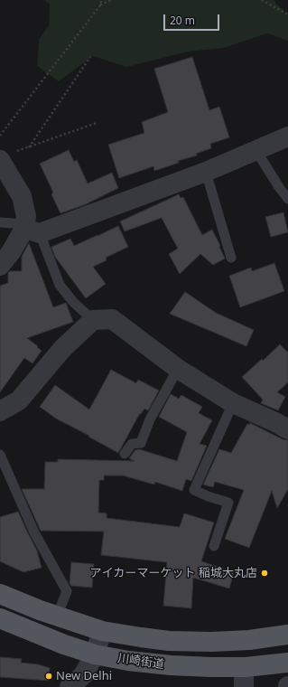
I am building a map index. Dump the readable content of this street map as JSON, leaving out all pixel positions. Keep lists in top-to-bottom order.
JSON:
{
  "streets": {
    "main road": ["川崎街道"]
  },
  "places": ["アイカーマーケット 稲城大丸店", "New Delhi"],
  "scale_bar": "20 m"
}
